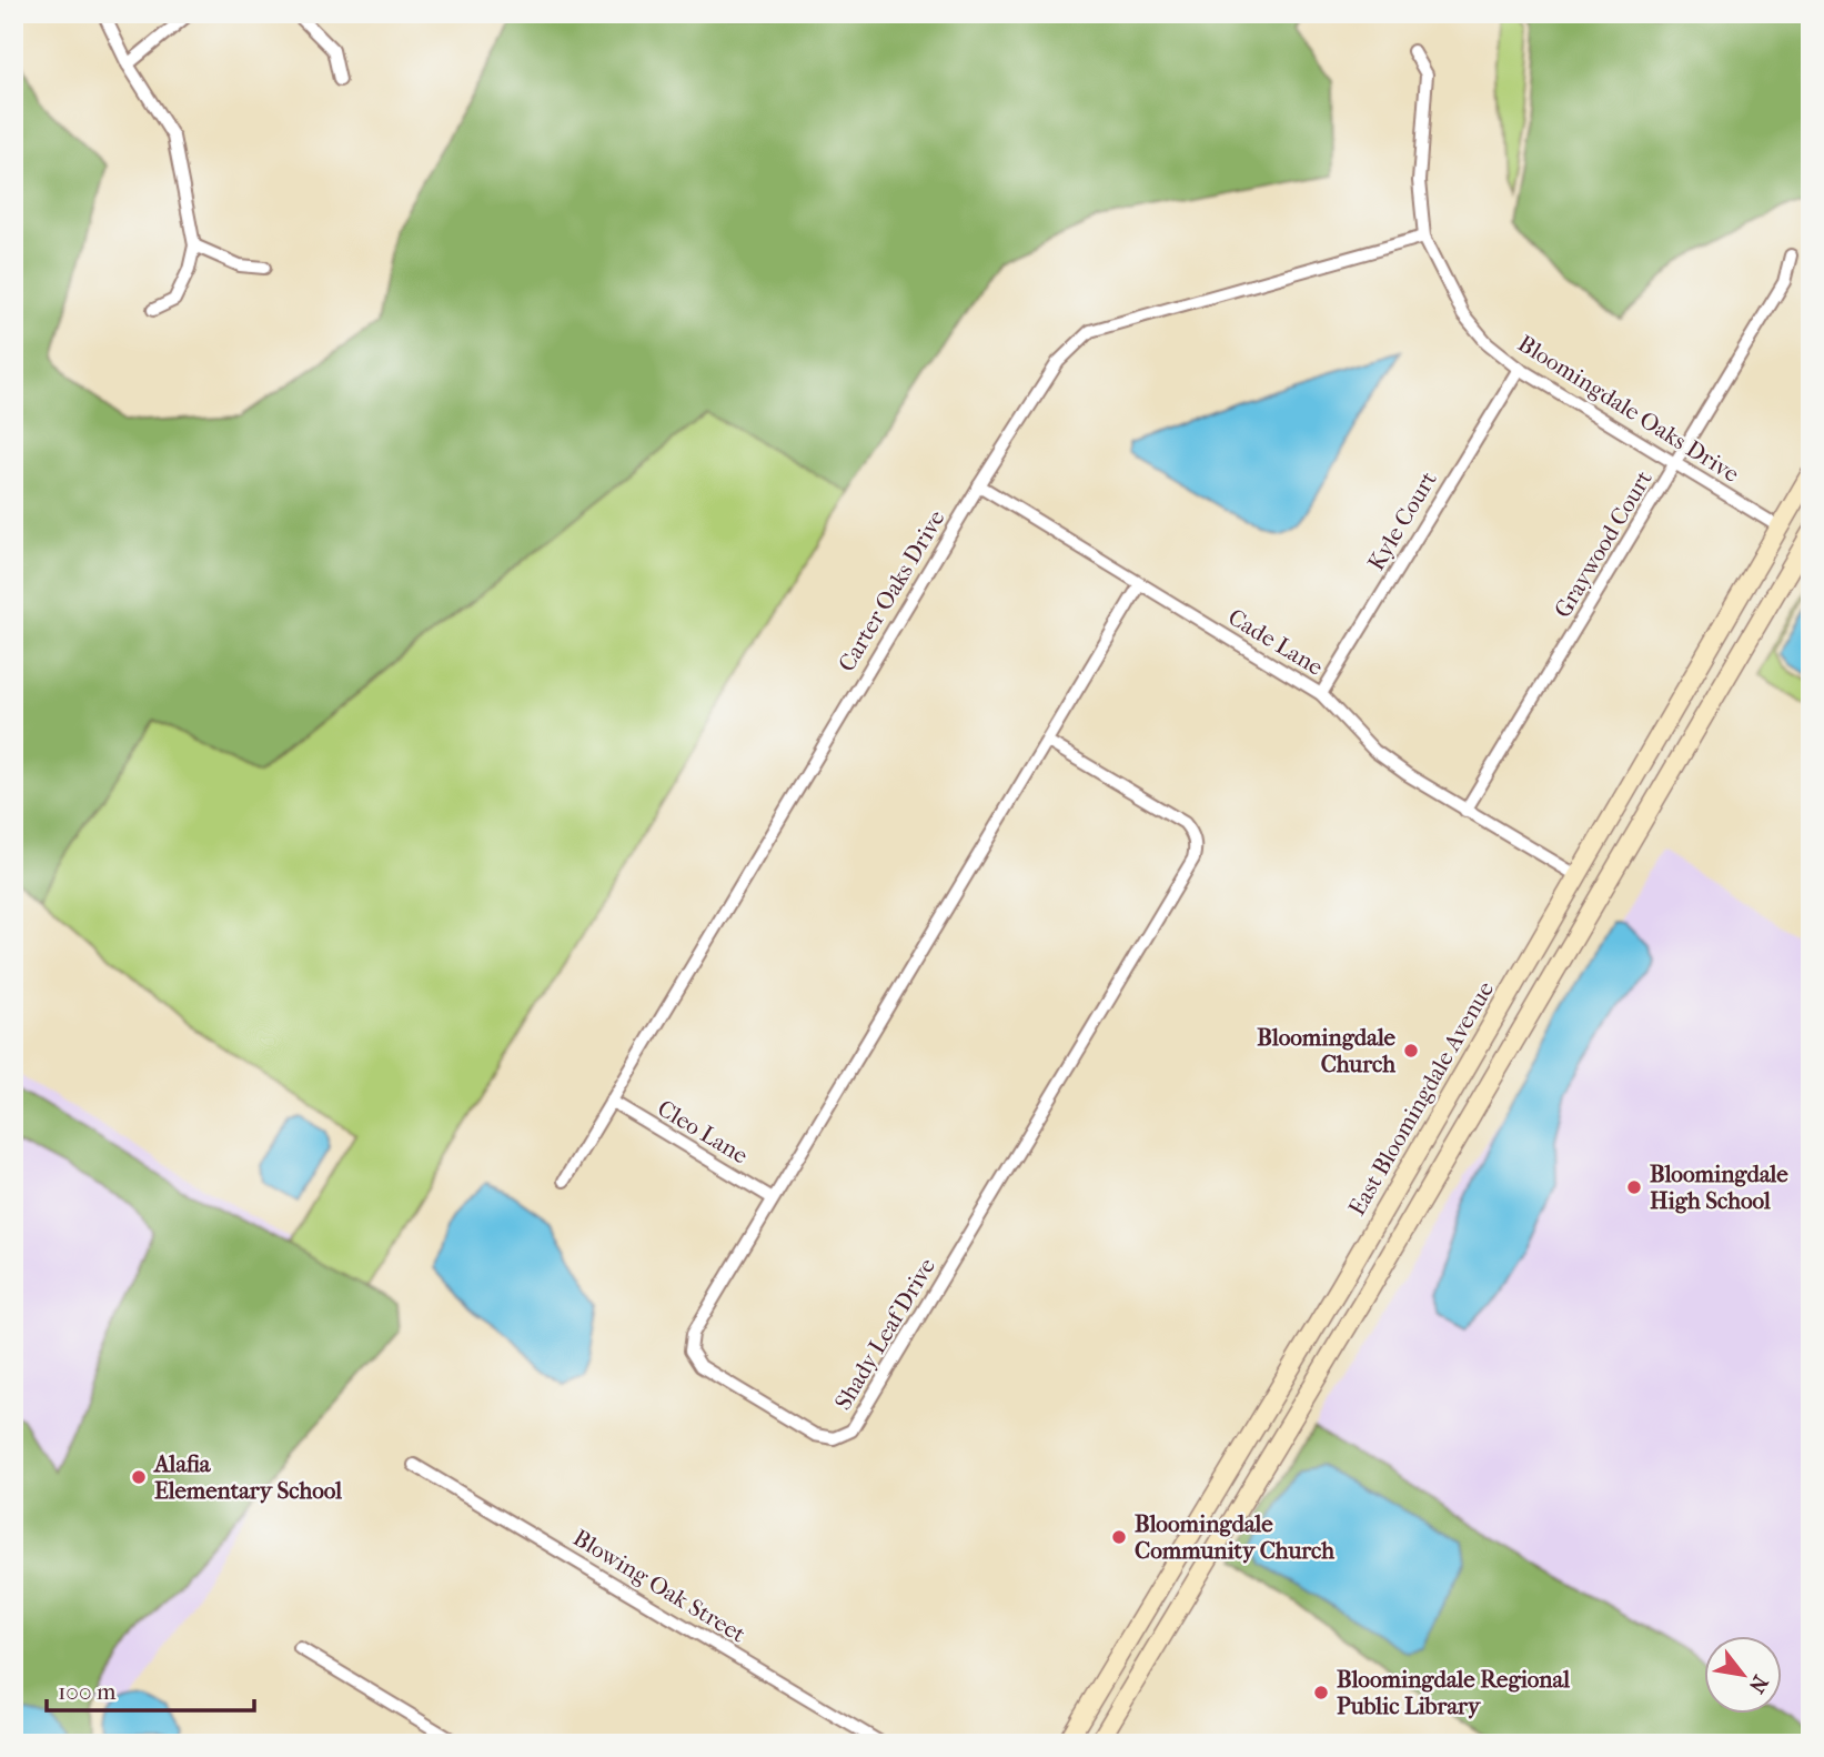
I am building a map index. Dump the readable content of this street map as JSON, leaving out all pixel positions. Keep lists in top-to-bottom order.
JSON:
{
  "streets": {
    "main road": ["East Bloomingdale Avenue"],
    "street": [
      "Bloomingdale Oaks Drive",
      "Kyle Court",
      "Graywood Court",
      "Carter Oaks Drive",
      "Cade Lane",
      "Cleo Lane",
      "Shady Leaf Drive",
      "Blowing Oak Street"
    ]
  },
  "crossings": [
    ["Bloomingdale Oaks Drive", "Kyle Court"],
    ["Bloomingdale Oaks Drive", "Graywood Court"],
    ["Bloomingdale Oaks Drive", "Carter Oaks Drive"],
    ["Bloomingdale Oaks Drive", "East Bloomingdale Avenue"],
    ["Kyle Court", "Cade Lane"],
    ["Graywood Court", "Cade Lane"],
    ["Carter Oaks Drive", "Cade Lane"],
    ["Carter Oaks Drive", "Cleo Lane"],
    ["Cade Lane", "East Bloomingdale Avenue"],
    ["Cade Lane", "Shady Leaf Drive"],
    ["Cleo Lane", "Shady Leaf Drive"]
  ],
  "places": [
    "Bloomingdale Church",
    "Bloomingdale High School",
    "Alafia Elementary School",
    "Bloomingdale Community Church",
    "Bloomingdale Regional Public Library"
  ],
  "scale_bar": "100 m",
  "north": "bottom right"
}
